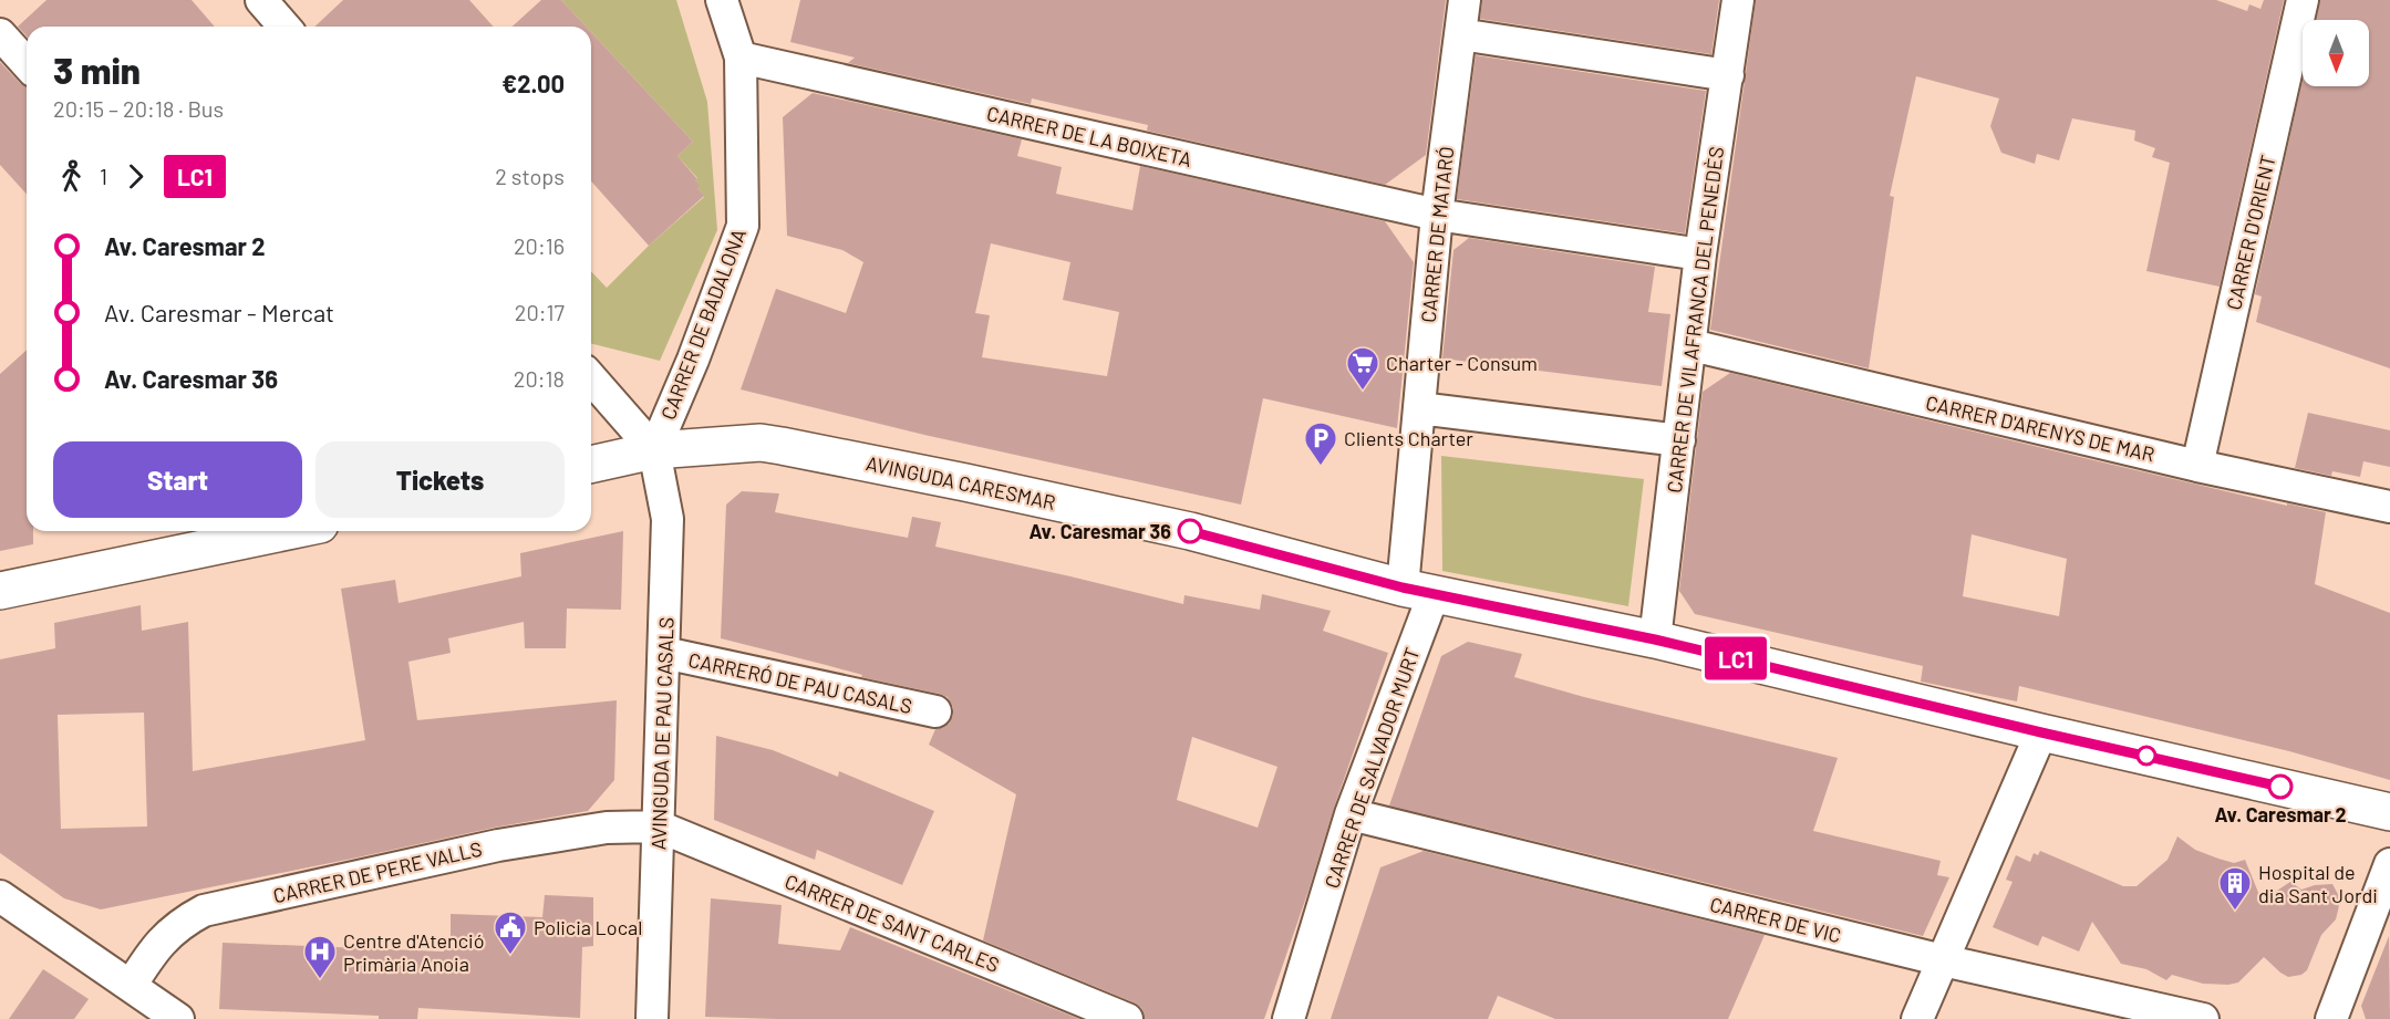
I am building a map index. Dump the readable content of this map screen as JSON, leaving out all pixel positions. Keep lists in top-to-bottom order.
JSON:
{
  "streets": {
    "street": [
      "CARRER DE LA BOIXETA",
      "CARRER D'ORIENT",
      "CARRER DE MATARÓ",
      "CARRER DE VILAFRANCA DEL PENEDÈS",
      "CARRER DE BADALONA",
      "CARRER D'ARENYS DE MAR",
      "AVINGUDA CARESMAR",
      "CARRERÓ DE PAU CASALS",
      "AVINGUDA DE PAU CASALS",
      "CARRER DE SALVADOR MURT",
      "CARRER DE PERE VALLS",
      "CARRER DE VIC",
      "CARRER DE SANT CARLES"
    ]
  },
  "crossings": [
    ["CARRER DE LA BOIXETA", "CARRER DE MATARÓ"],
    ["CARRER DE LA BOIXETA", "CARRER DE VILAFRANCA DEL PENEDÈS"],
    ["CARRER DE LA BOIXETA", "CARRER DE BADALONA"],
    ["CARRER D'ORIENT", "CARRER D'ARENYS DE MAR"],
    ["CARRER DE MATARÓ", "AVINGUDA CARESMAR"],
    ["CARRER DE MATARÓ", "CARRER DE SALVADOR MURT"],
    ["CARRER DE VILAFRANCA DEL PENEDÈS", "CARRER D'ARENYS DE MAR"],
    ["CARRER DE VILAFRANCA DEL PENEDÈS", "AVINGUDA CARESMAR"],
    ["CARRER DE BADALONA", "AVINGUDA CARESMAR"],
    ["CARRER DE BADALONA", "AVINGUDA DE PAU CASALS"],
    ["AVINGUDA CARESMAR", "AVINGUDA DE PAU CASALS"],
    ["AVINGUDA CARESMAR", "CARRER DE SALVADOR MURT"],
    ["CARRERÓ DE PAU CASALS", "AVINGUDA DE PAU CASALS"],
    ["AVINGUDA DE PAU CASALS", "CARRER DE PERE VALLS"],
    ["AVINGUDA DE PAU CASALS", "CARRER DE SANT CARLES"],
    ["CARRER DE SALVADOR MURT", "CARRER DE VIC"],
    ["CARRER DE PERE VALLS", "CARRER DE SANT CARLES"]
  ],
  "places": {
    "supermarket": ["Charter - Consum"],
    "parking": ["Clients Charter"],
    "other": ["Av. Caresmar 36", "Av. Caresmar 2"],
    "building": ["Hospital de dia Sant Jordi"],
    "public building": ["Policia Local"],
    "hospital": ["Centre d'Atenció Primària Anoia"]
  },
  "lines": ["bus line LC1"],
  "north": "bottom",
  "page": {
    "on_map": "LC1",
    "heading": ["3 min", "20:15 – 20:18 · Bus", "€2.00"],
    "legs": ["1", "LC1", "2 stops"],
    "list": [
      {
        "name": "Av. Caresmar 2",
        "value": "20:16"
      },
      {
        "name": "Av. Caresmar - Mercat",
        "value": "20:17"
      },
      {
        "name": "Av. Caresmar 36",
        "value": "20:18"
      }
    ],
    "buttons": ["Start", "Tickets"]
  }
}
